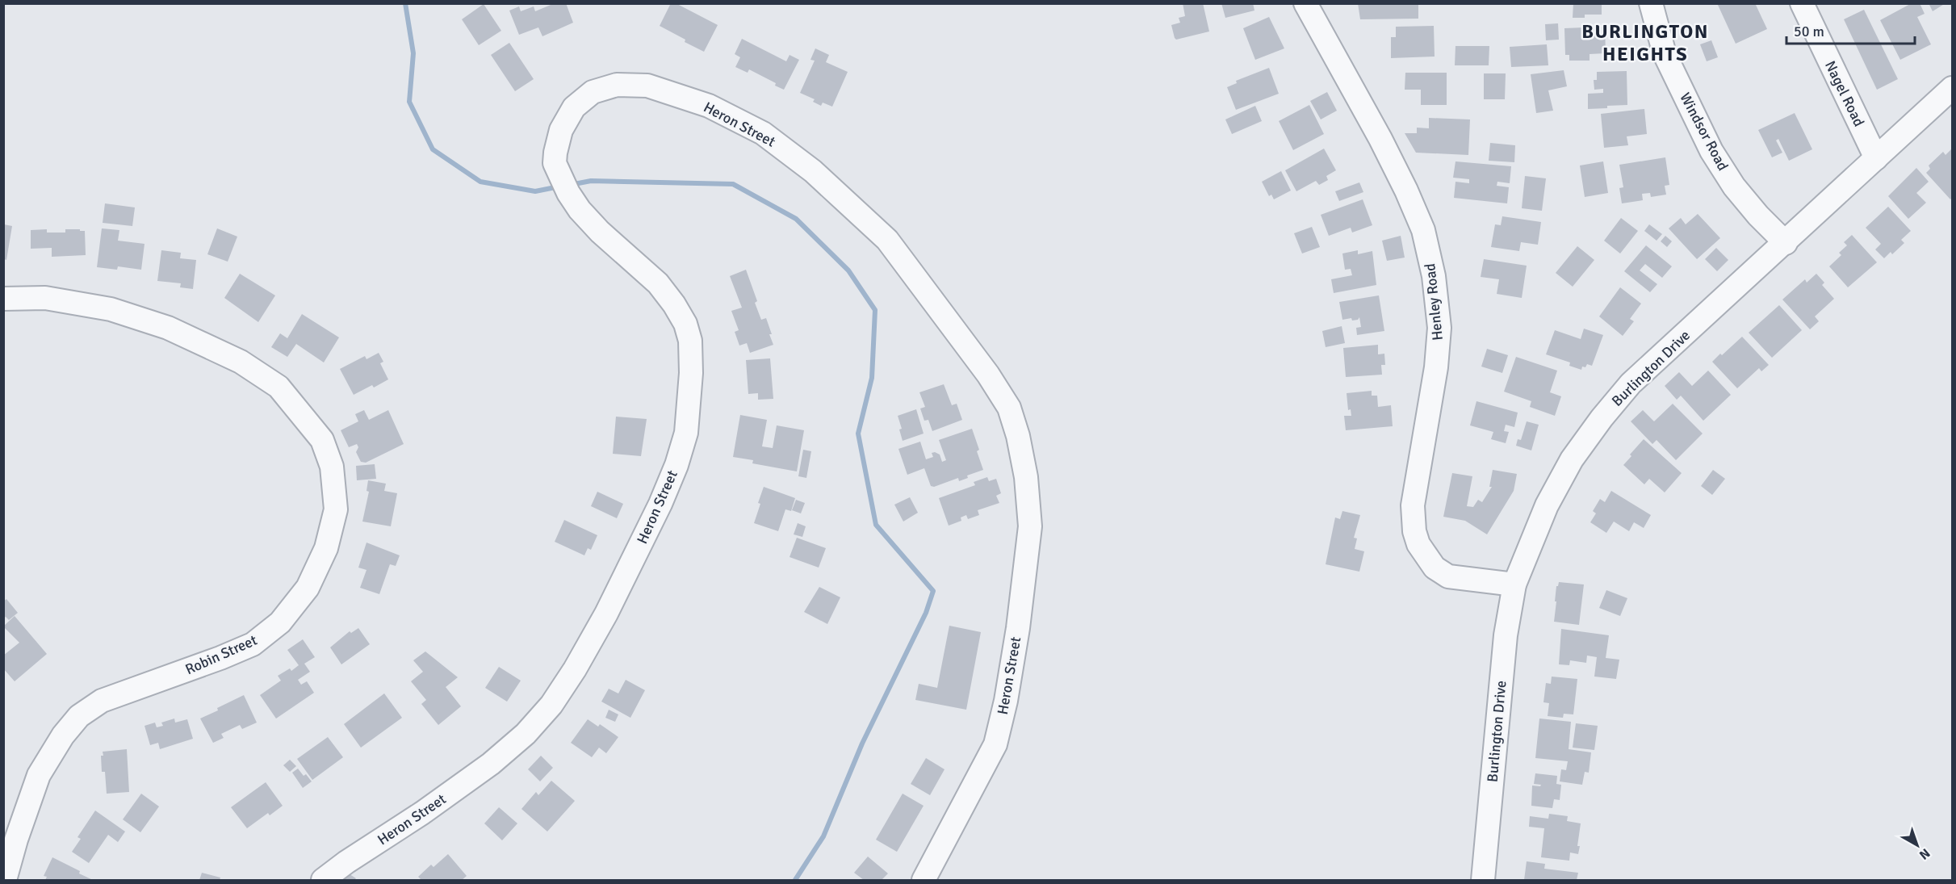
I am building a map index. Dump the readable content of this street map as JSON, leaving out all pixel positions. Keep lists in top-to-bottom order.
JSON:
{
  "streets": {
    "street": [
      "Nagel Road",
      "Heron Street",
      "Windsor Road",
      "Henley Road",
      "Burlington Drive",
      "Robin Street"
    ]
  },
  "crossings": [
    ["Nagel Road", "Burlington Drive"],
    ["Windsor Road", "Burlington Drive"],
    ["Henley Road", "Burlington Drive"]
  ],
  "districts": ["BURLINGTON HEIGHTS"],
  "scale_bar": "50 m",
  "north": "bottom right"
}
